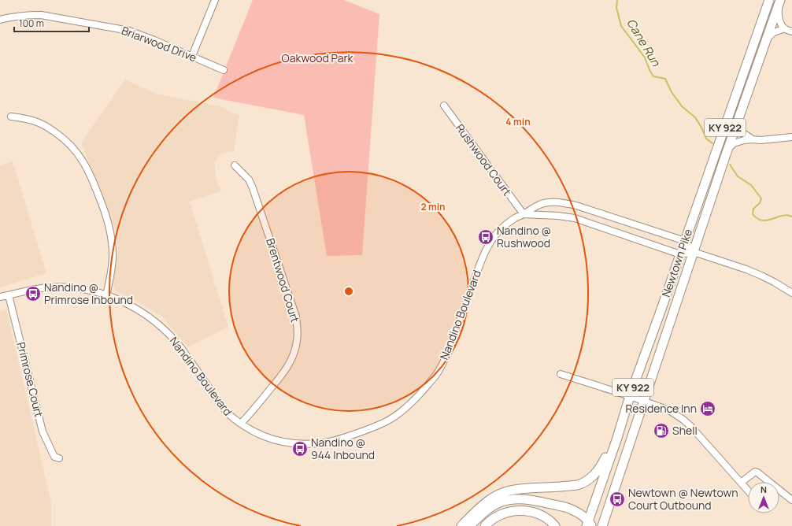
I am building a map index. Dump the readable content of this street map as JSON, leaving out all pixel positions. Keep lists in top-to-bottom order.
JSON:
{
  "streets": {
    "highway": ["KY 922", "Newtown Pike"],
    "street": [
      "Briarwood Drive",
      "Rushwood Court",
      "Brentwood Court",
      "Nandino Boulevard",
      "Primrose Court"
    ]
  },
  "crossings": [
    ["Rushwood Court", "Nandino Boulevard"],
    ["Newtown Pike", "Nandino Boulevard"],
    ["Brentwood Court", "Nandino Boulevard"],
    ["Nandino Boulevard", "Primrose Court"]
  ],
  "water": ["Cane Run"],
  "parks": ["Oakwood Park"],
  "places": {
    "bus stop": [
      "Nandino @ Rushwood",
      "Nandino @ Primrose Inbound",
      "Nandino @ 944 Inbound",
      "Newtown @ Newtown Court Outbound"
    ],
    "hotel": ["Residence Inn"],
    "fuel station": ["Shell"]
  },
  "scale_bar": "100 m",
  "north": "top",
  "rings": ["4 min", "2 min"]
}
